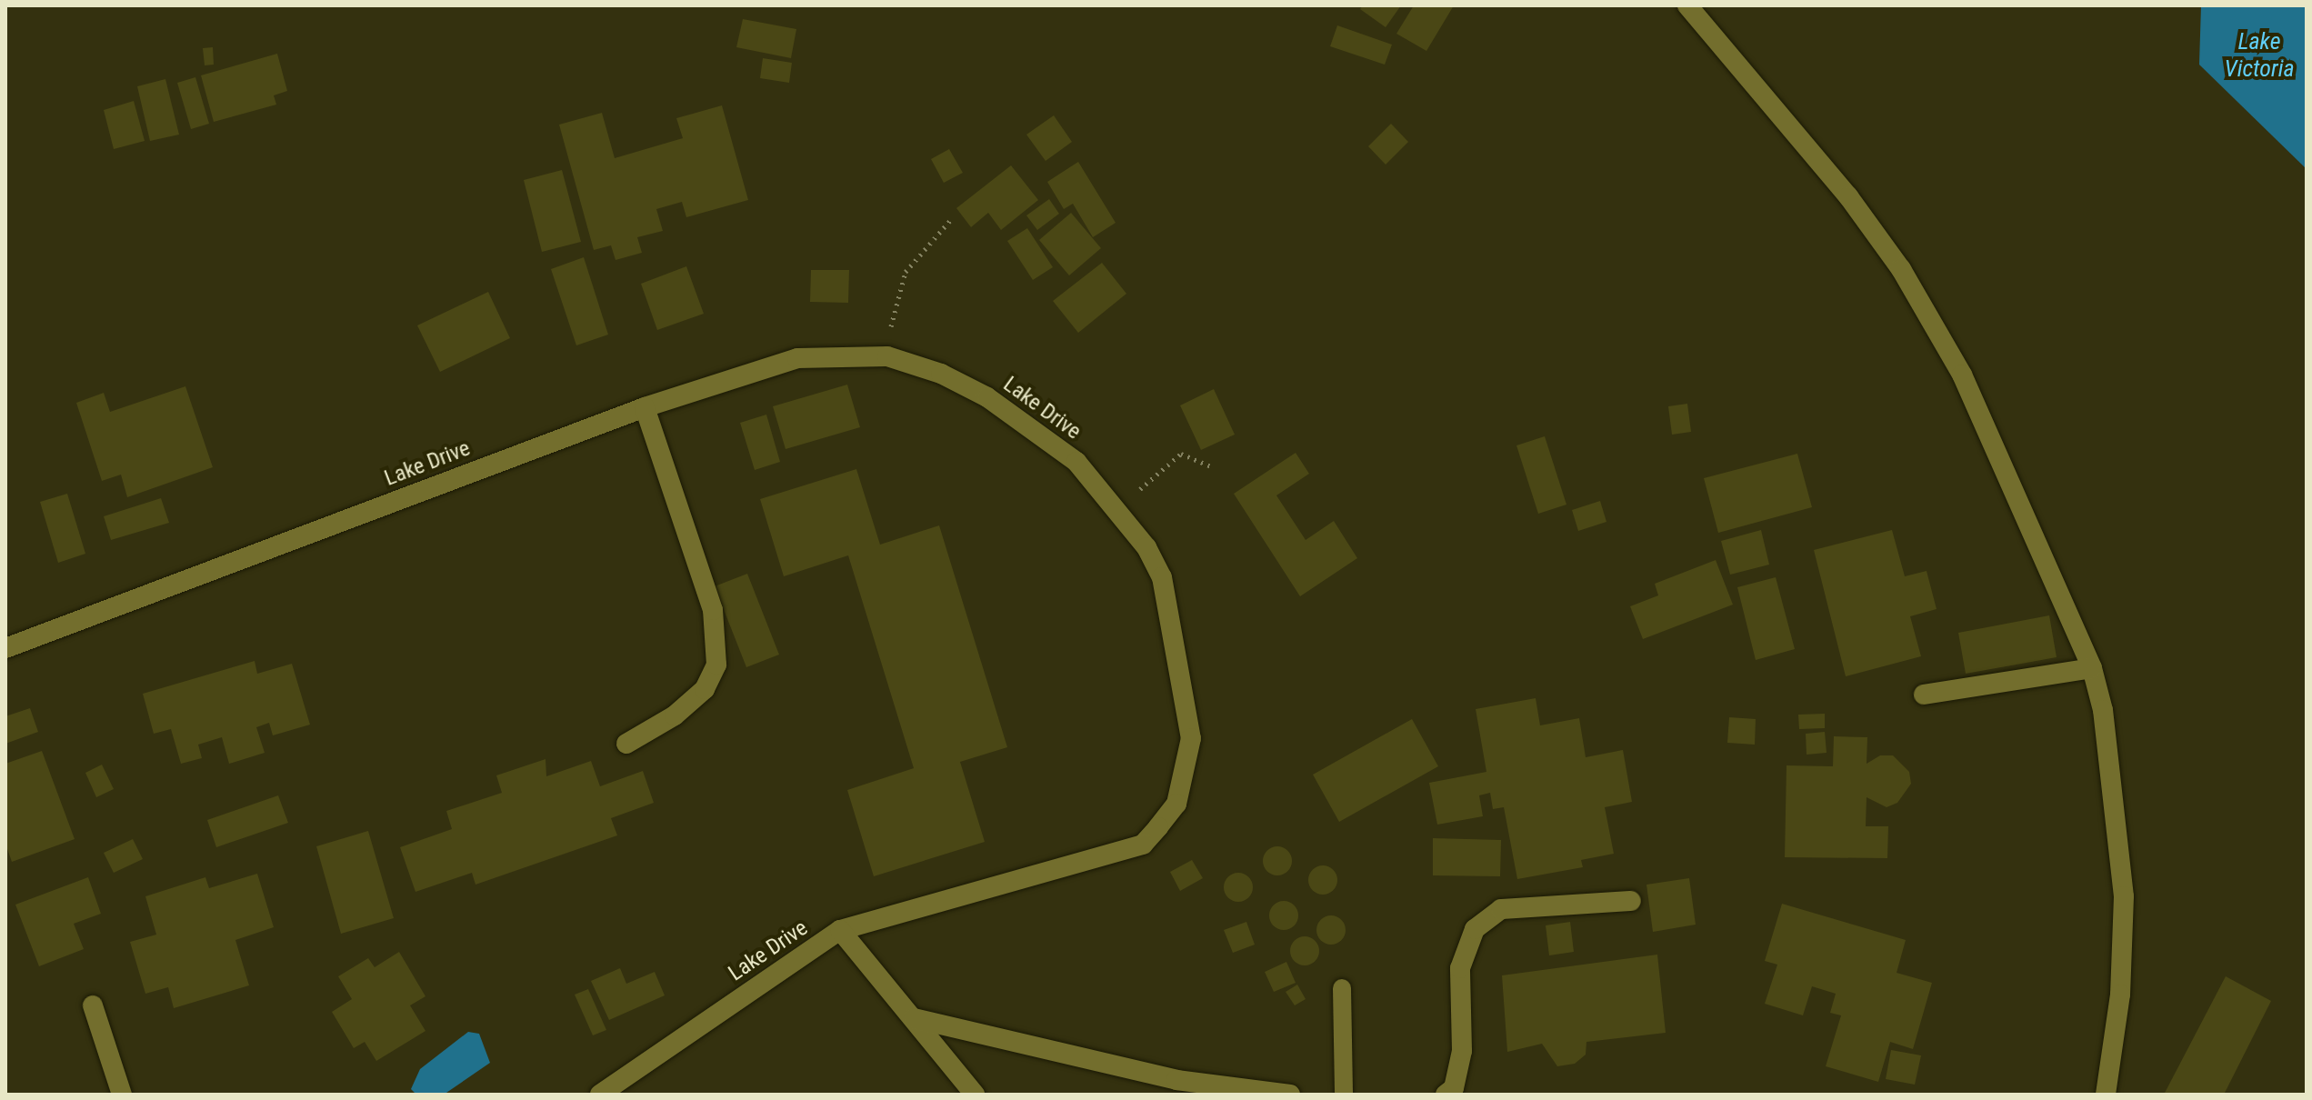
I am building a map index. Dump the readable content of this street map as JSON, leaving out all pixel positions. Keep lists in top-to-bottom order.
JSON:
{
  "streets": {
    "street": ["Lake Drive"]
  },
  "water": ["Lake Victoria"]
}
